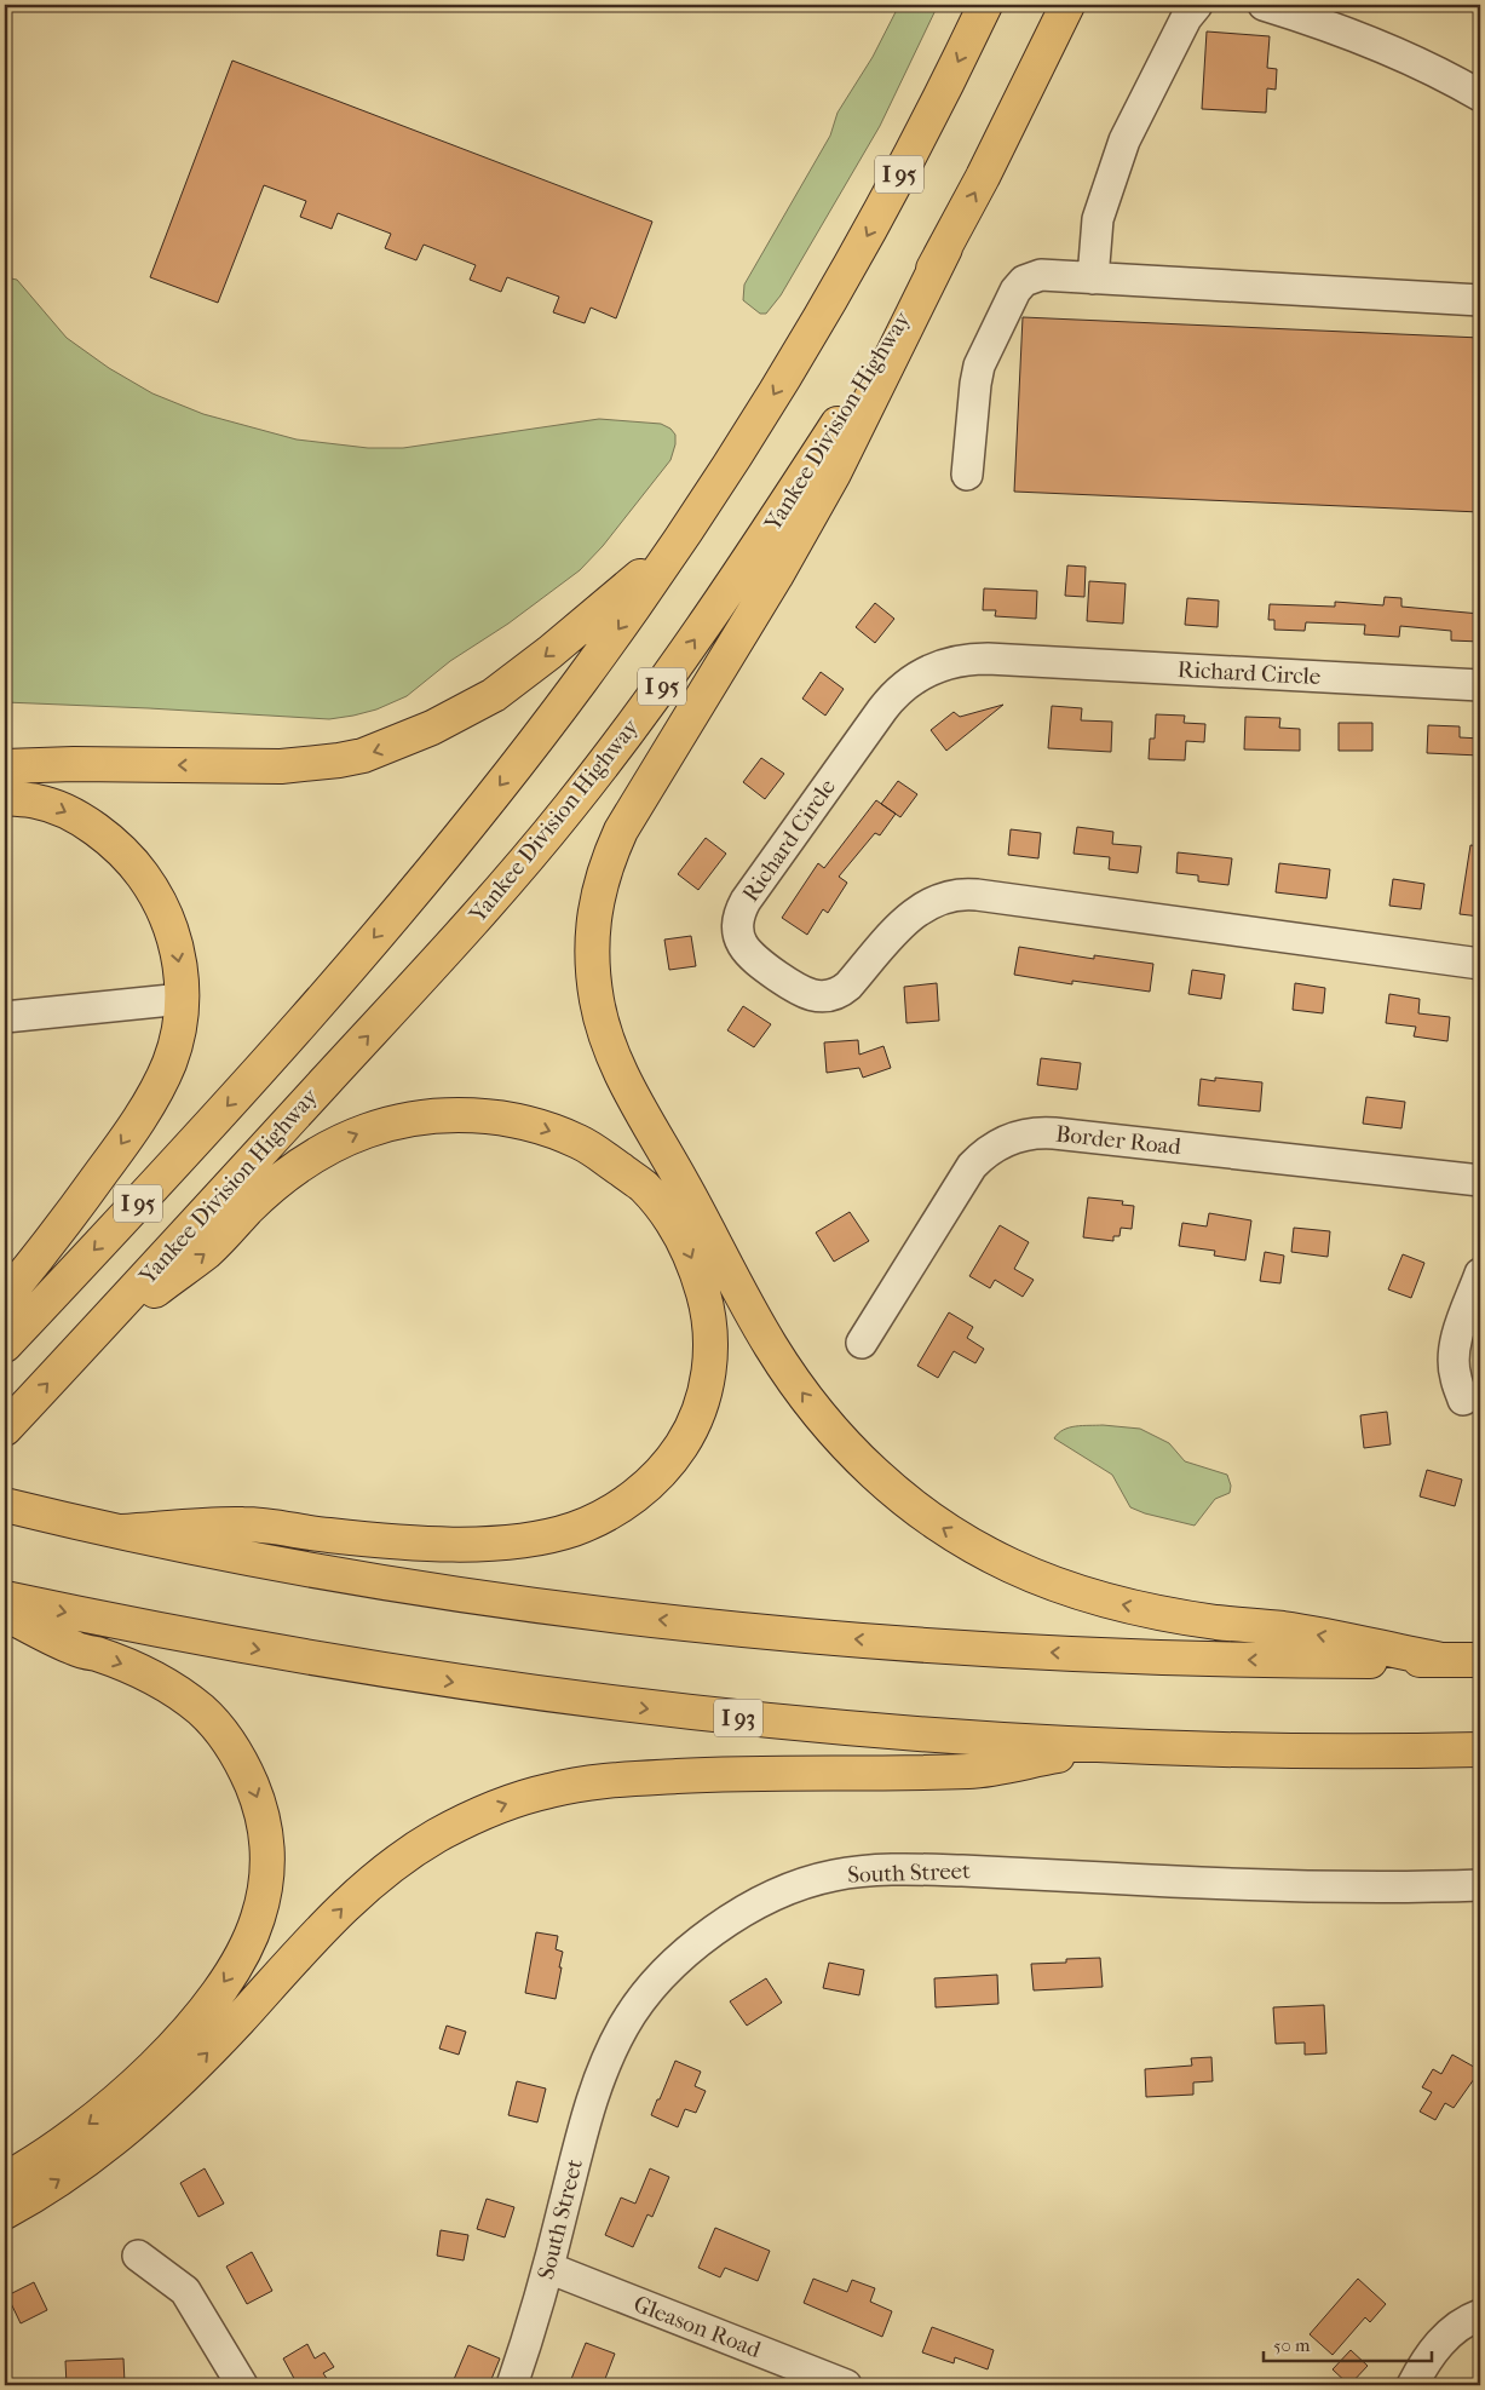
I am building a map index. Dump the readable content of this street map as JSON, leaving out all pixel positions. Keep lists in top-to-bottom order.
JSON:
{
  "streets": {
    "highway": ["I 95", "Yankee Division Highway", "I 93"],
    "street": [
      "Richard Circle",
      "Border Road",
      "South Street",
      "Gleason Road"
    ]
  },
  "crossings": [
    ["South Street", "Gleason Road"]
  ],
  "scale_bar": "50 m"
}
